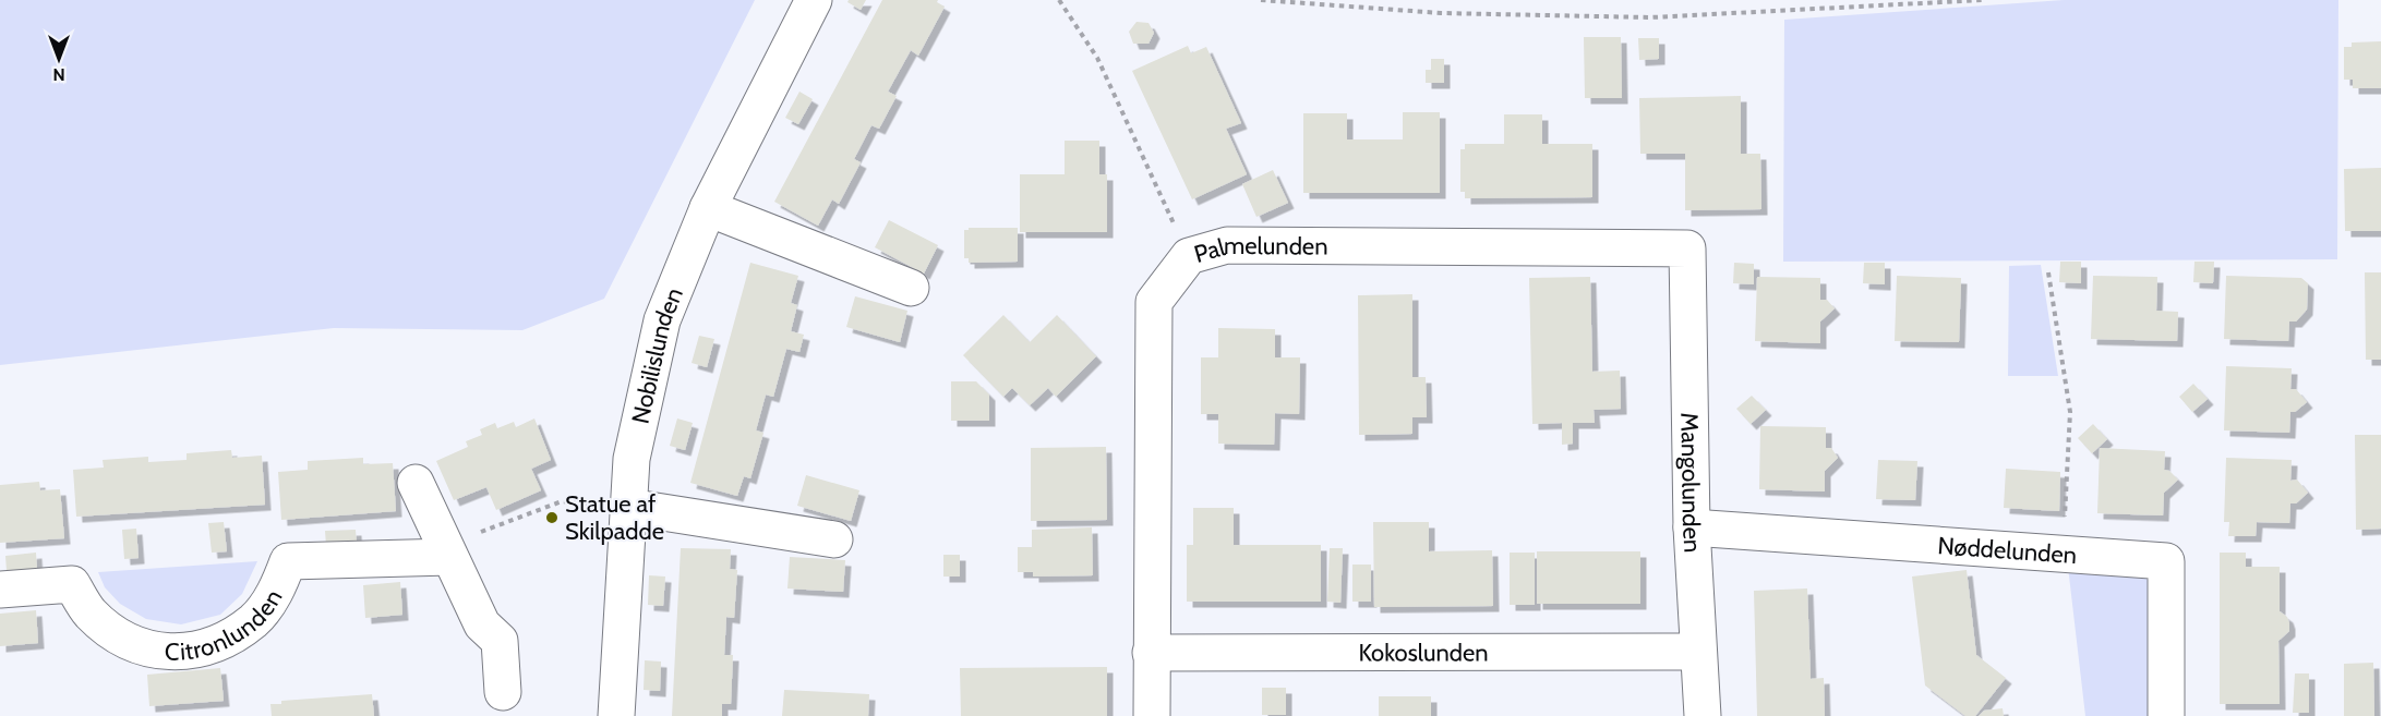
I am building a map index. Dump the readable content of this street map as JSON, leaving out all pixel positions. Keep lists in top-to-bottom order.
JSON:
{
  "streets": {
    "street": [
      "Palmelunden",
      "Nobilislunden",
      "Mangolunden",
      "Nøddelunden",
      "Citronlunden",
      "Kokoslunden"
    ]
  },
  "crossings": [
    ["Palmelunden", "Mangolunden"],
    ["Palmelunden", "Kokoslunden"],
    ["Mangolunden", "Nøddelunden"],
    ["Mangolunden", "Kokoslunden"]
  ],
  "places": ["Statue af Skilpadde"],
  "north": "bottom"
}
